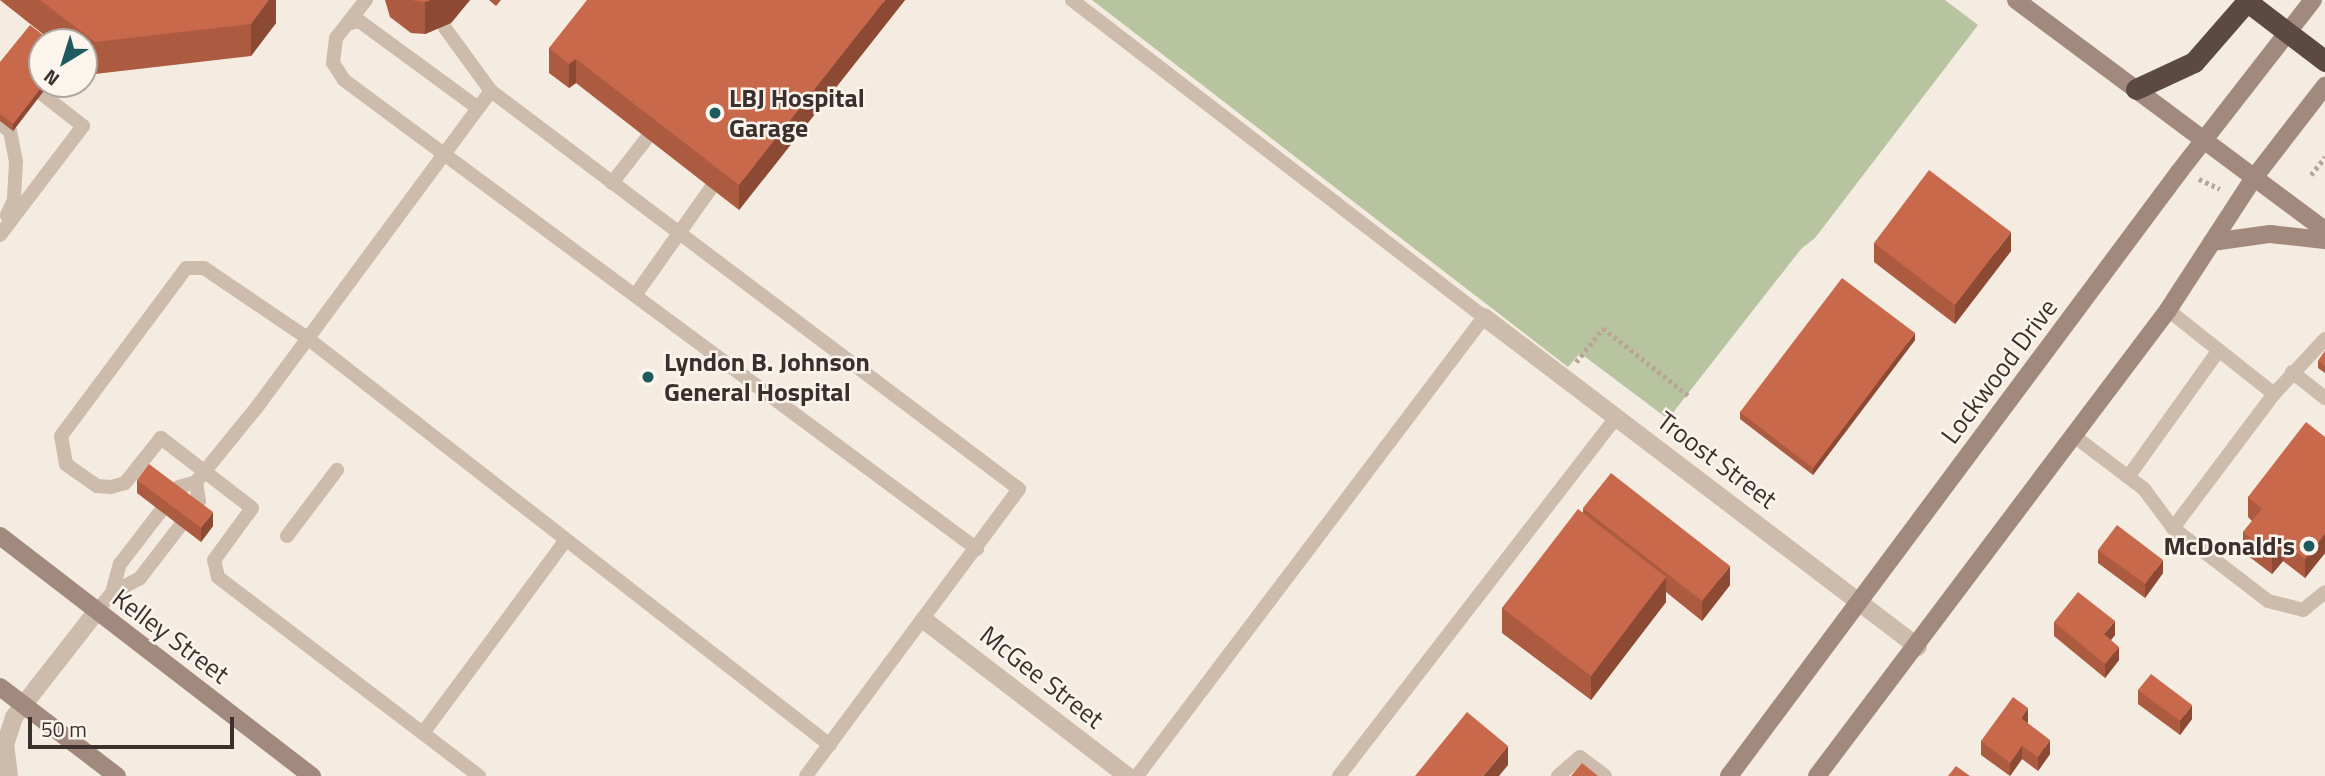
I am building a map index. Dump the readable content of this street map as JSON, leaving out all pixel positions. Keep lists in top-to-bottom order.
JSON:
{
  "streets": {
    "main road": ["Lockwood Drive", "Kelley Street"],
    "street": ["Troost Street", "McGee Street"]
  },
  "crossings": [
    ["Lockwood Drive", "Troost Street"]
  ],
  "places": ["LBJ Hospital Garage", "Lyndon B. Johnson General Hospital", "McDonald's"],
  "scale_bar": "50 m",
  "north": "bottom left"
}
